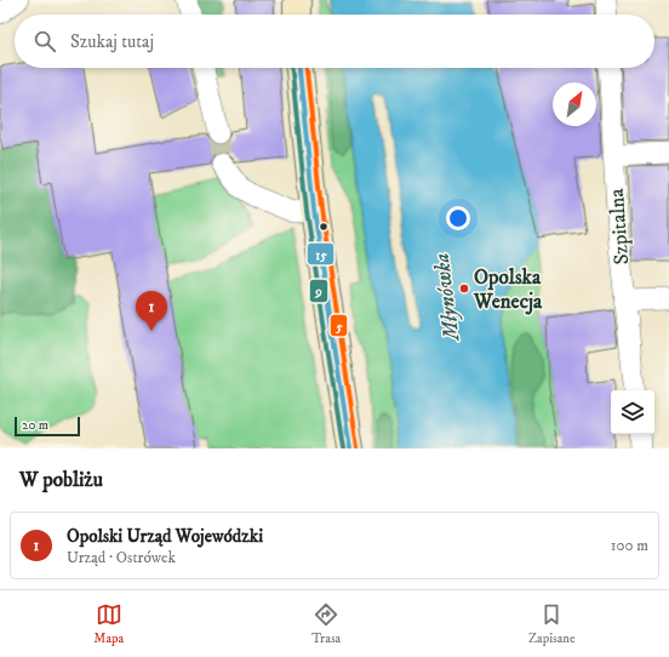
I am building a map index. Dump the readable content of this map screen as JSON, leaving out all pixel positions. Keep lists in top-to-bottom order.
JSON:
{
  "streets": {
    "street": ["Szpitalna"]
  },
  "water": ["Młynówka"],
  "places": ["Opolska Wenecja"],
  "lines": ["transit line 15", "transit line 9", "transit line 5"],
  "scale_bar": "20 m",
  "north": "top right",
  "page": {
    "search": "Szukaj tutaj",
    "pins": "1",
    "scale": "20 m",
    "heading": "W pobliżu",
    "list": [
      {
        "mark": "1",
        "name": "Opolski Urząd Wojewódzki",
        "note": "Urząd · Ostrówek",
        "value": "100 m"
      }
    ],
    "nav": ["Mapa", "Trasa", "Zapisane"]
  }
}
